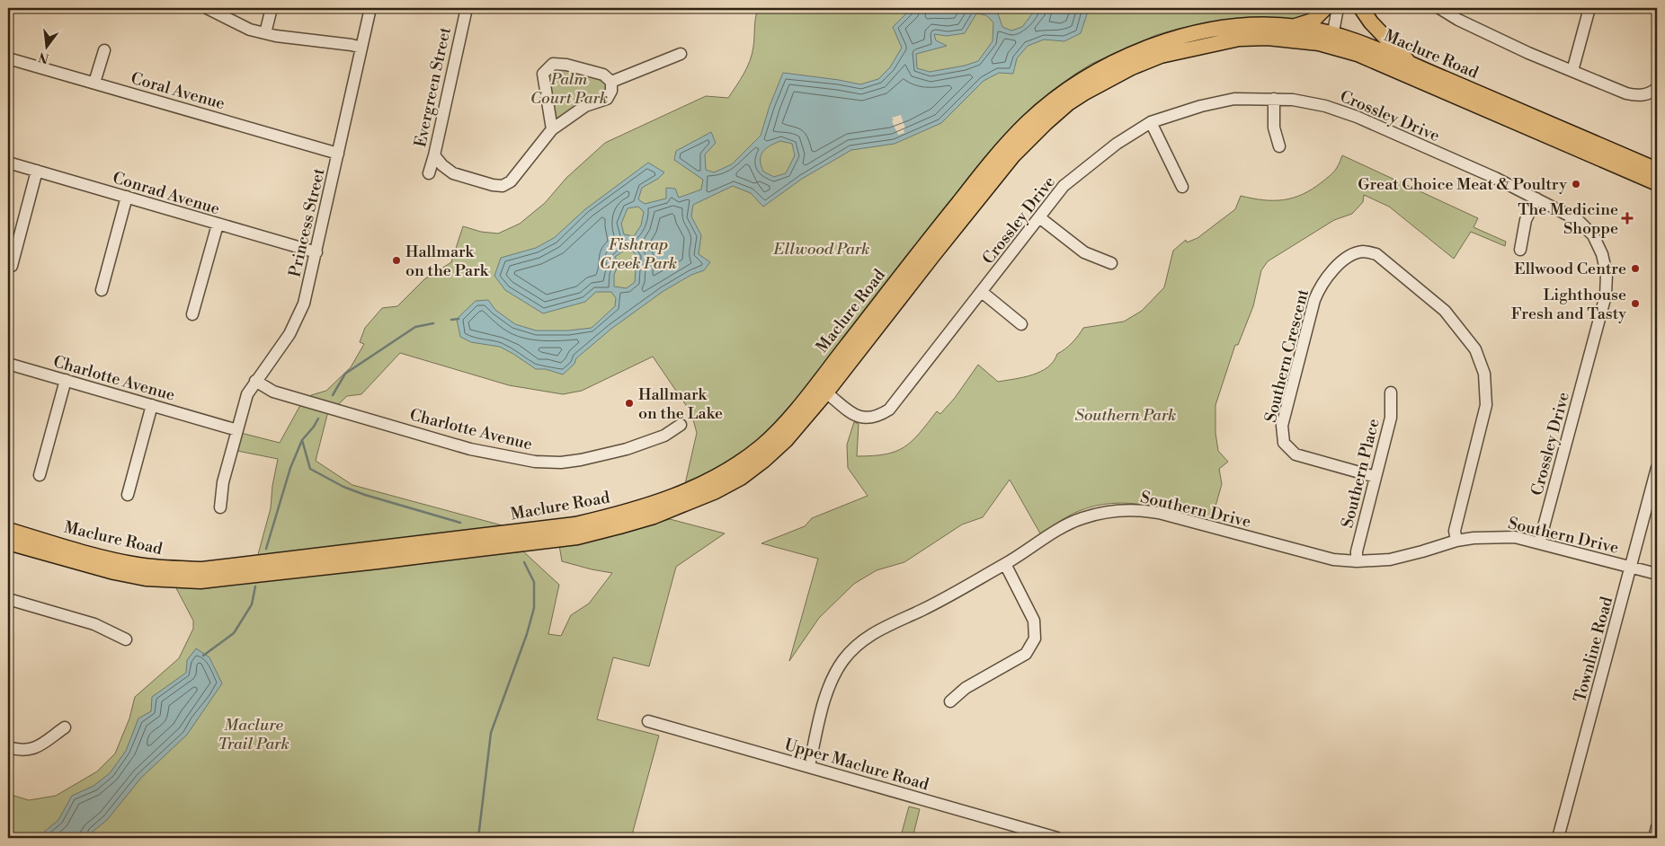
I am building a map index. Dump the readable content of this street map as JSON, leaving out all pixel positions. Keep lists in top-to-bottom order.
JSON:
{
  "streets": {
    "main road": ["Maclure Road"],
    "street": [
      "Evergreen Street",
      "Coral Avenue",
      "Crossley Drive",
      "Conrad Avenue",
      "Princess Street",
      "Southern Crescent",
      "Charlotte Avenue",
      "Southern Place",
      "Southern Drive",
      "Townline Road",
      "Upper Maclure Road"
    ]
  },
  "crossings": [
    ["Maclure Road", "Crossley Drive"],
    ["Coral Avenue", "Princess Street"],
    ["Crossley Drive", "Southern Drive"],
    ["Conrad Avenue", "Princess Street"],
    ["Princess Street", "Charlotte Avenue"],
    ["Southern Crescent", "Southern Place"],
    ["Southern Crescent", "Southern Drive"],
    ["Southern Place", "Southern Drive"],
    ["Southern Drive", "Townline Road"],
    ["Southern Drive", "Upper Maclure Road"]
  ],
  "parks": [
    "Palm Court Park",
    "Fishtrap Creek Park",
    "Ellwood Park",
    "Southern Park",
    "Maclure Trail Park"
  ],
  "places": {
    "other": [
      "Great Choice Meat & Poultry",
      "Hallmark on the Park",
      "Ellwood Centre",
      "Lighthouse Fresh and Tasty",
      "Hallmark on the Lake"
    ],
    "health": ["The Medicine Shoppe"]
  },
  "north": "bottom"
}
